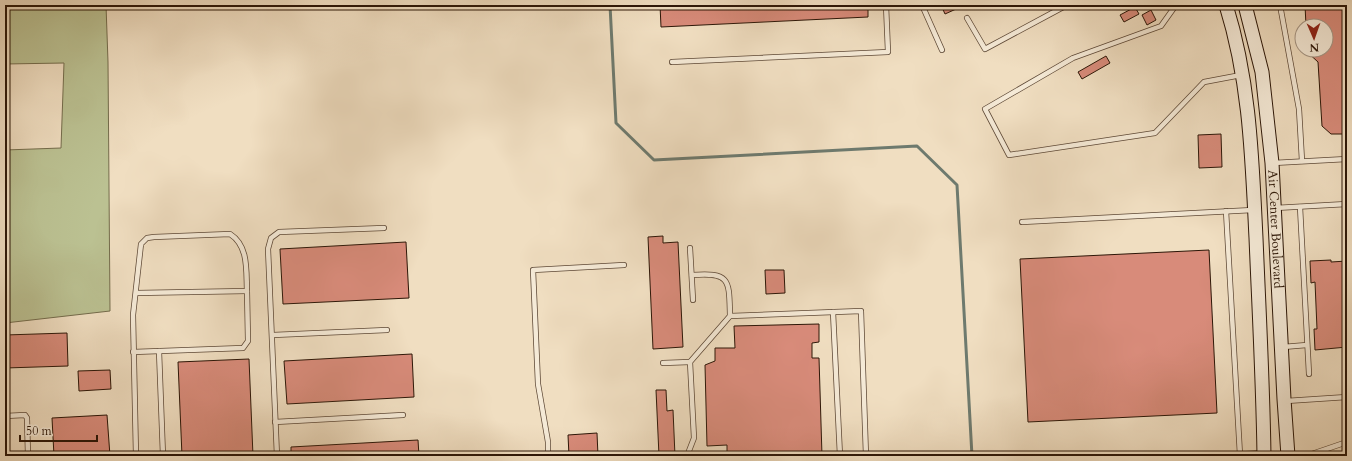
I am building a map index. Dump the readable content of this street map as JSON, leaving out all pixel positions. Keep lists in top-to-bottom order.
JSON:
{
  "streets": {
    "street": ["Air Center Boulevard"]
  },
  "scale_bar": "50 m",
  "north": "bottom"
}
